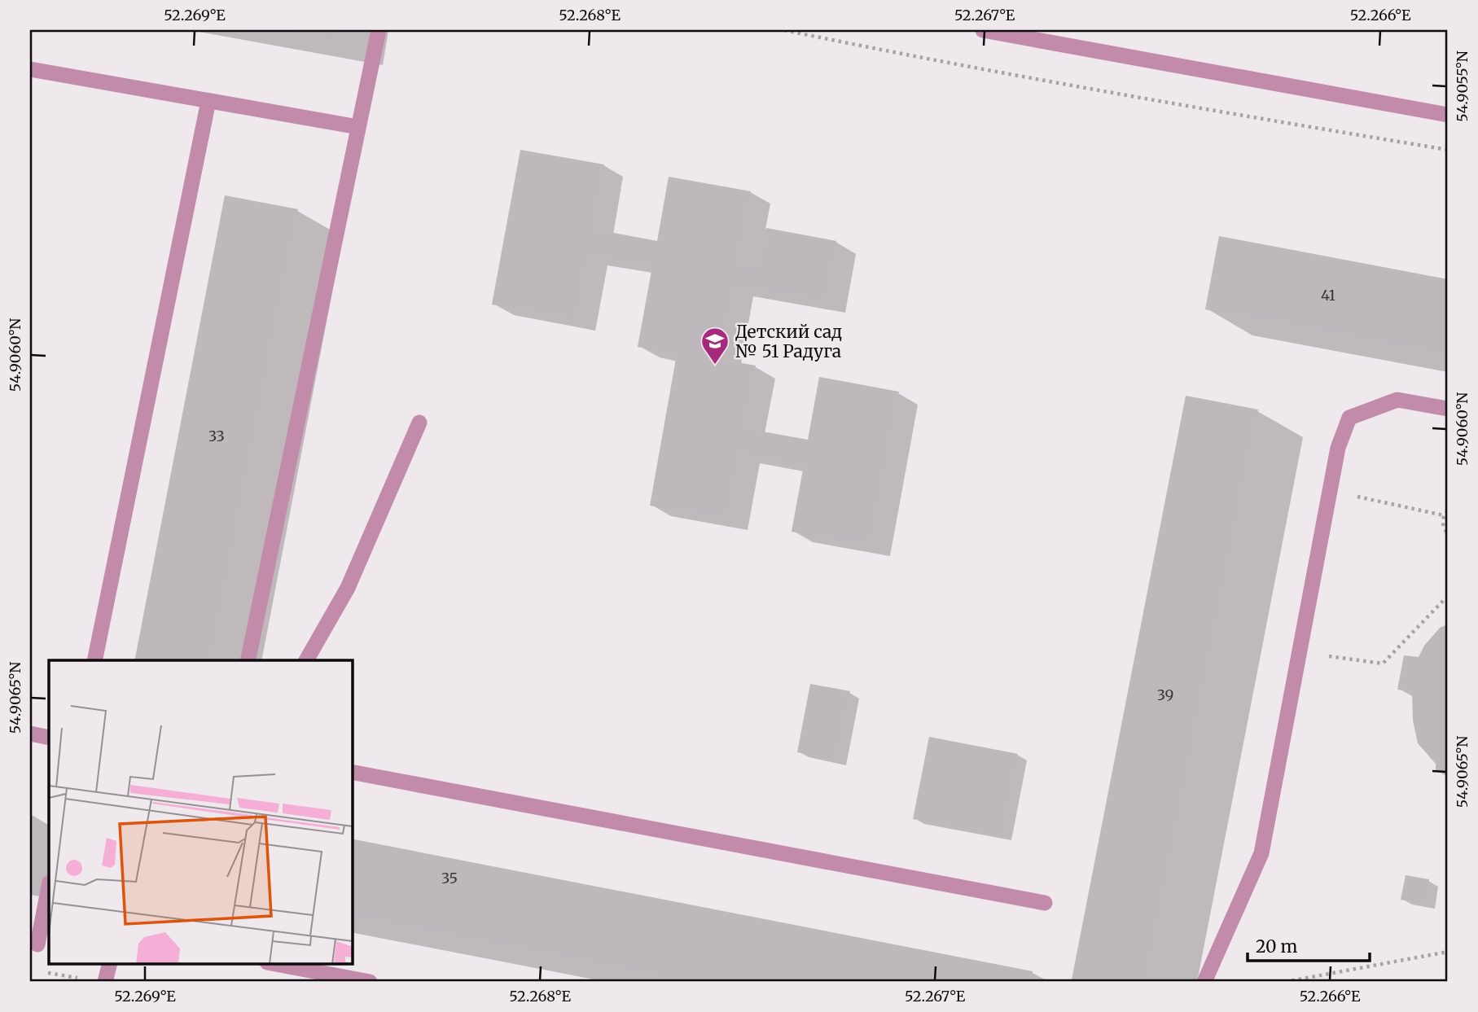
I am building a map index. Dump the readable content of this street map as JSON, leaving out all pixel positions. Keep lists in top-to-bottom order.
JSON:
{
  "places": {
    "school or university": ["Детский сад № 51 Радуга"]
  },
  "house_numbers": [
    "41",
    "33",
    "39",
    "35"
  ],
  "scale_bar": "20 m",
  "coordinates": [
    "52.269°E",
    "52.268°E",
    "52.267°E",
    "52.266°E",
    "54.9055°N",
    "54.9060°N",
    "54.9065°N"
  ]
}
